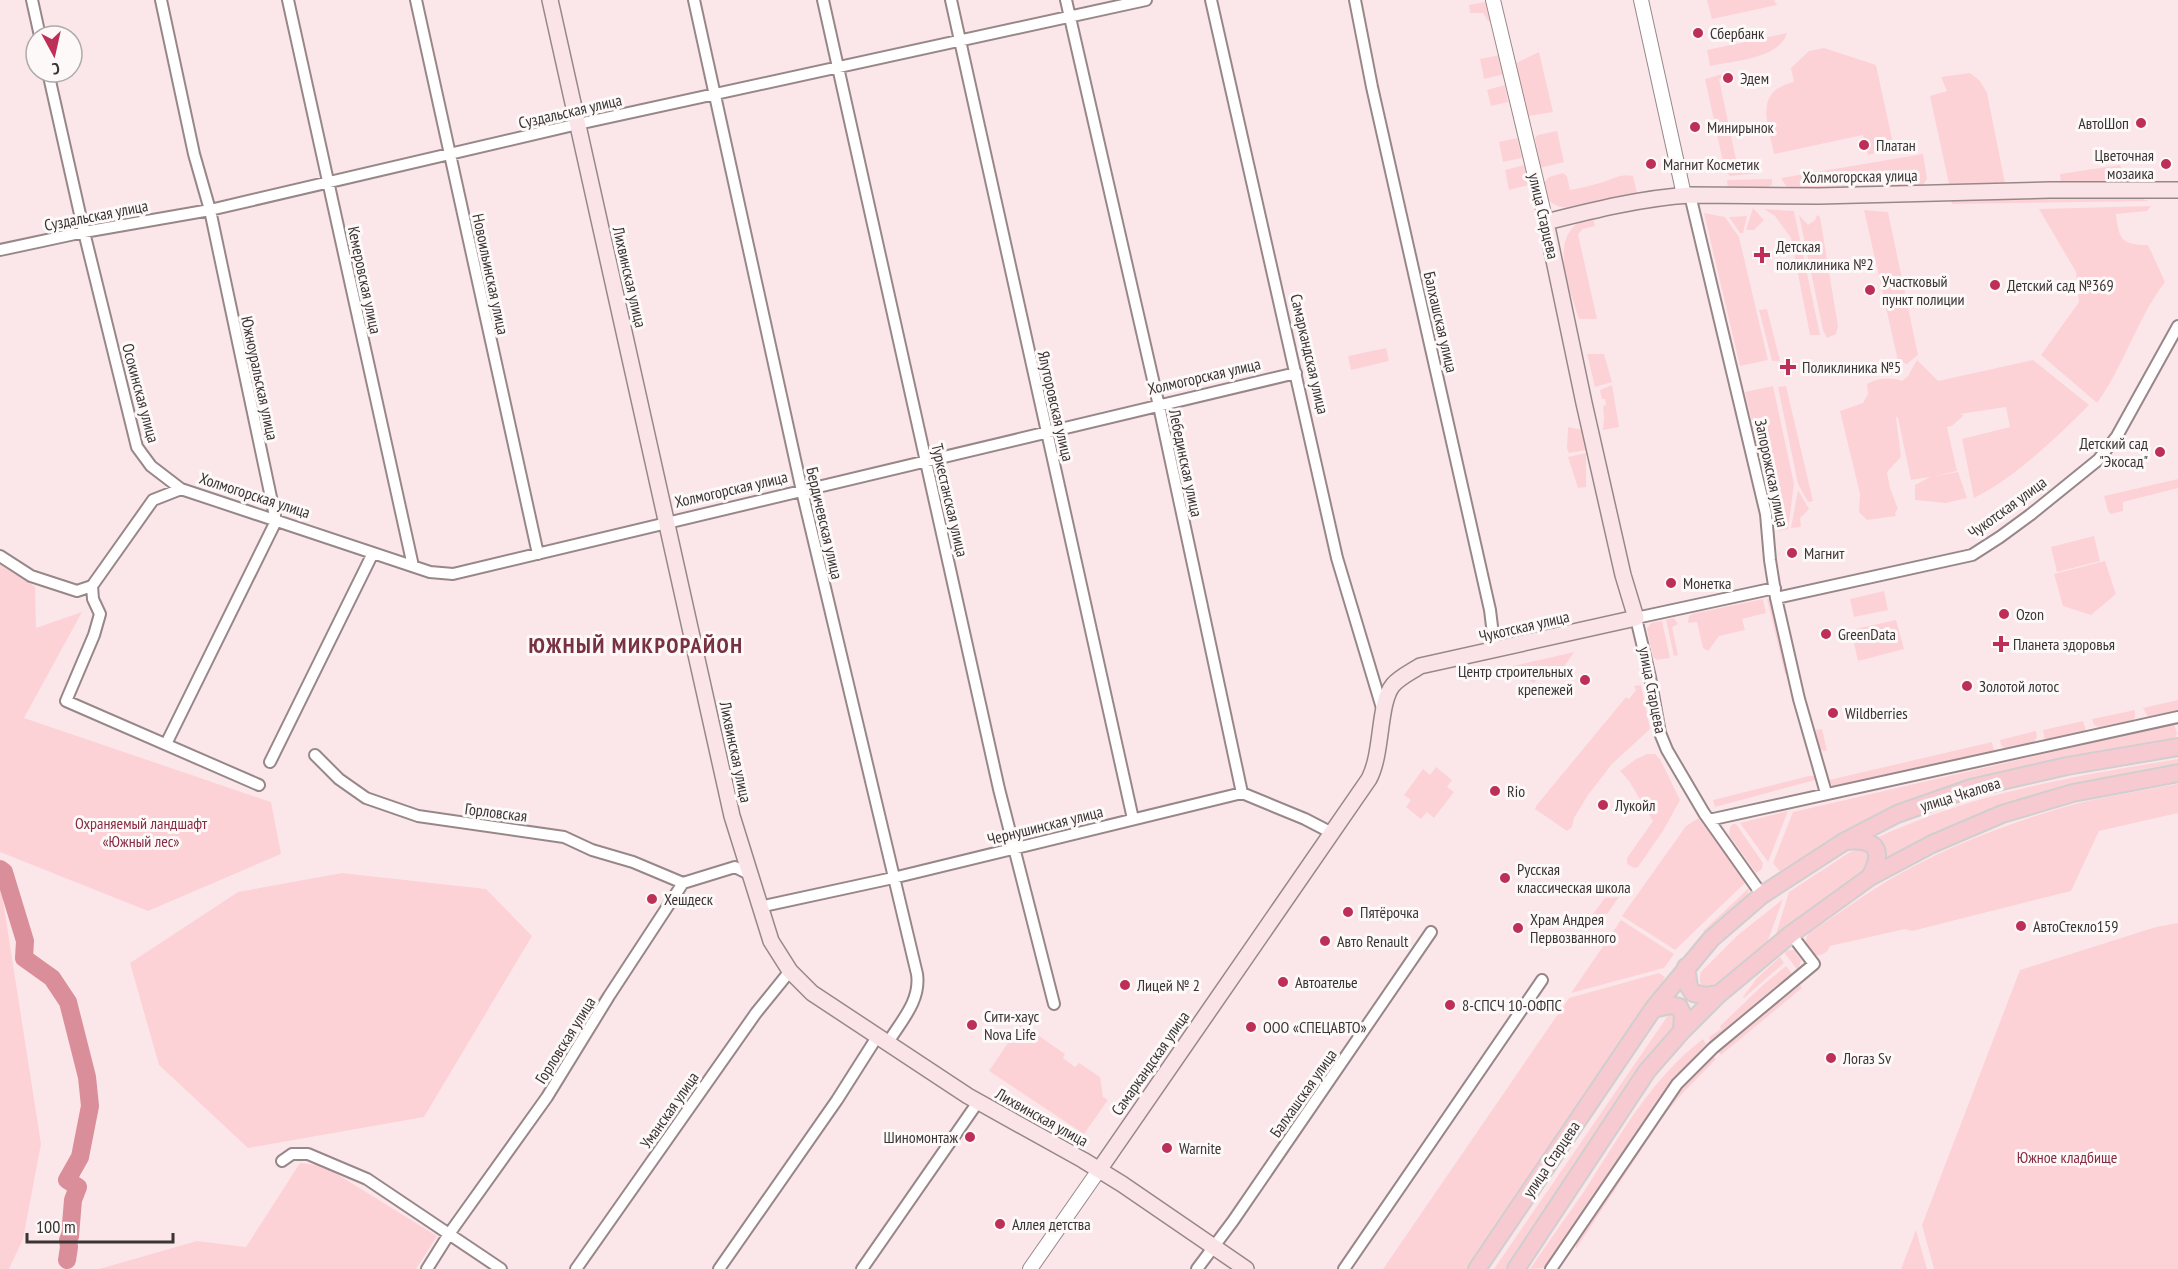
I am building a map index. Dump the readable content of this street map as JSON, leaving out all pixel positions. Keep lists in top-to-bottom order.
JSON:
{
  "streets": {
    "main road": [
      "Холмогорская улица",
      "улица Старцева",
      "Лихвинская улица",
      "Самаркандская улица",
      "Чукотская улица",
      "улица Чкалова"
    ],
    "street": [
      "Суздальская улица",
      "Новоильинская улица",
      "Кемеровская улица",
      "Балхашская улица",
      "Южноуральская улица",
      "Осокинская улица",
      "Ялуторовская улица",
      "Лебединская улица",
      "Запорожская улица",
      "Туркестанская улица",
      "Бердичевская улица",
      "Горловская",
      "Чернушинская улица",
      "Горловская улица",
      "Уманская улица"
    ]
  },
  "crossings": [
    ["Суздальская улица", "Новоильинская улица"],
    ["Суздальская улица", "Лихвинская улица"],
    ["Суздальская улица", "Кемеровская улица"],
    ["Суздальская улица", "Южноуральская улица"],
    ["Суздальская улица", "Осокинская улица"],
    ["Суздальская улица", "Ялуторовская улица"],
    ["Суздальская улица", "Лебединская улица"],
    ["Суздальская улица", "Туркестанская улица"],
    ["Суздальская улица", "Бердичевская улица"],
    ["Холмогорская улица", "улица Старцева"],
    ["Холмогорская улица", "Новоильинская улица"],
    ["Холмогорская улица", "Лихвинская улица"],
    ["Холмогорская улица", "Кемеровская улица"],
    ["Холмогорская улица", "Самаркандская улица"],
    ["Холмогорская улица", "Южноуральская улица"],
    ["Холмогорская улица", "Осокинская улица"],
    ["Холмогорская улица", "Ялуторовская улица"],
    ["Холмогорская улица", "Лебединская улица"],
    ["Холмогорская улица", "Запорожская улица"],
    ["Холмогорская улица", "Туркестанская улица"],
    ["Холмогорская улица", "Бердичевская улица"],
    ["улица Старцева", "Чукотская улица"],
    ["улица Старцева", "улица Чкалова"],
    ["Лихвинская улица", "Балхашская улица"],
    ["Лихвинская улица", "Самаркандская улица"],
    ["Лихвинская улица", "Бердичевская улица"],
    ["Лихвинская улица", "Чернушинская улица"],
    ["Лихвинская улица", "Уманская улица"],
    ["Балхашская улица", "Чукотская улица"],
    ["Самаркандская улица", "Чукотская улица"],
    ["Ялуторовская улица", "Чернушинская улица"],
    ["Лебединская улица", "Чернушинская улица"],
    ["Запорожская улица", "Чукотская улица"],
    ["Туркестанская улица", "Чернушинская улица"],
    ["Бердичевская улица", "Чернушинская улица"],
    ["Горловская", "Горловская улица"]
  ],
  "districts": ["ЮЖНЫЙ МИКРОРАЙОН"],
  "parks": ["Охраняемый ландшафт «Южный лес»", "Южное кладбище"],
  "places": {
    "other": [
      "Сбербанк",
      "Эдем",
      "АвтоШоп",
      "Минирынок",
      "Платан",
      "Магнит Косметик",
      "Цветочная мозаика",
      "Детский сад №369",
      "Участковый пункт полиции",
      "Детский сад \"Экосад\"",
      "Магнит",
      "Монетка",
      "Ozon",
      "GreenData",
      "Центр строительных крепежей",
      "Золотой лотос",
      "Wildberries",
      "Rio",
      "Лукойл",
      "Русская классическая школа",
      "Хешдеск",
      "Пятёрочка",
      "АвтоСтекло159",
      "Храм Андрея Первозванного",
      "Авто Renault",
      "Автоателье",
      "Лицей № 2",
      "8-СПСЧ 10-ОФПС",
      "Сити-хаус Nova Life",
      "ООО «СПЕЦАВТО»",
      "Логаз Sv",
      "Шинoмонтаж",
      "Warnite",
      "Аллея детства"
    ],
    "health": ["Детская поликлиника №2", "Поликлиника №5", "Планета здоровья"]
  },
  "scale_bar": "100 m",
  "north": "bottom"
}
